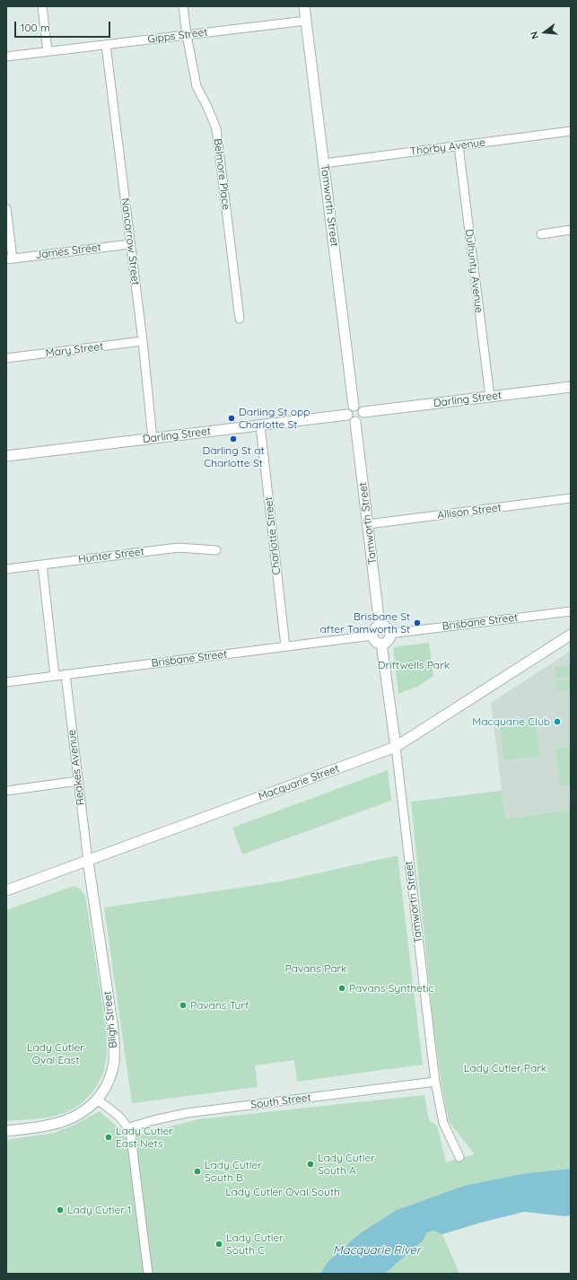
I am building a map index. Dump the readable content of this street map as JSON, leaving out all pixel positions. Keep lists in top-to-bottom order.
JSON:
{
  "streets": {
    "street": [
      "Gipps Street",
      "Thorby Avenue",
      "Belmore Place",
      "Tamworth Street",
      "Nancarrow Street",
      "James Street",
      "Dulhunty Avenue",
      "Mary Street",
      "Darling Street",
      "Allison Street",
      "Charlotte Street",
      "Hunter Street",
      "Brisbane Street",
      "Reakes Avenue",
      "Macquarie Street",
      "Bligh Street",
      "South Street"
    ]
  },
  "crossings": [
    ["Gipps Street", "Belmore Place"],
    ["Gipps Street", "Tamworth Street"],
    ["Gipps Street", "Nancarrow Street"],
    ["Thorby Avenue", "Tamworth Street"],
    ["Thorby Avenue", "Dulhunty Avenue"],
    ["Tamworth Street", "Darling Street"],
    ["Tamworth Street", "Allison Street"],
    ["Tamworth Street", "Brisbane Street"],
    ["Tamworth Street", "Macquarie Street"],
    ["Tamworth Street", "South Street"],
    ["Nancarrow Street", "James Street"],
    ["Nancarrow Street", "Mary Street"],
    ["Nancarrow Street", "Darling Street"],
    ["Dulhunty Avenue", "Darling Street"],
    ["Darling Street", "Charlotte Street"],
    ["Charlotte Street", "Brisbane Street"],
    ["Brisbane Street", "Reakes Avenue"],
    ["Reakes Avenue", "Macquarie Street"],
    ["Reakes Avenue", "Bligh Street"],
    ["Macquarie Street", "Bligh Street"]
  ],
  "water": ["Macquarie River"],
  "parks": [
    "Driftwells Park",
    "Pavans Park",
    "Lady Cutler Oval East",
    "Lady Cutler Park",
    "Lady Cutler Oval South"
  ],
  "places": [
    "Darling St opp Charlotte St",
    "Darling St at Charlotte St",
    "Brisbane St after Tamworth St",
    "Macquarie Club",
    "Pavans Synthetic",
    "Pavans Turf",
    "Lady Cutler East Nets",
    "Lady Cutler South A",
    "Lady Cutler South B",
    "Lady Cutler 1",
    "Lady Cutler South C"
  ],
  "scale_bar": "100 m",
  "north": "left"
}
